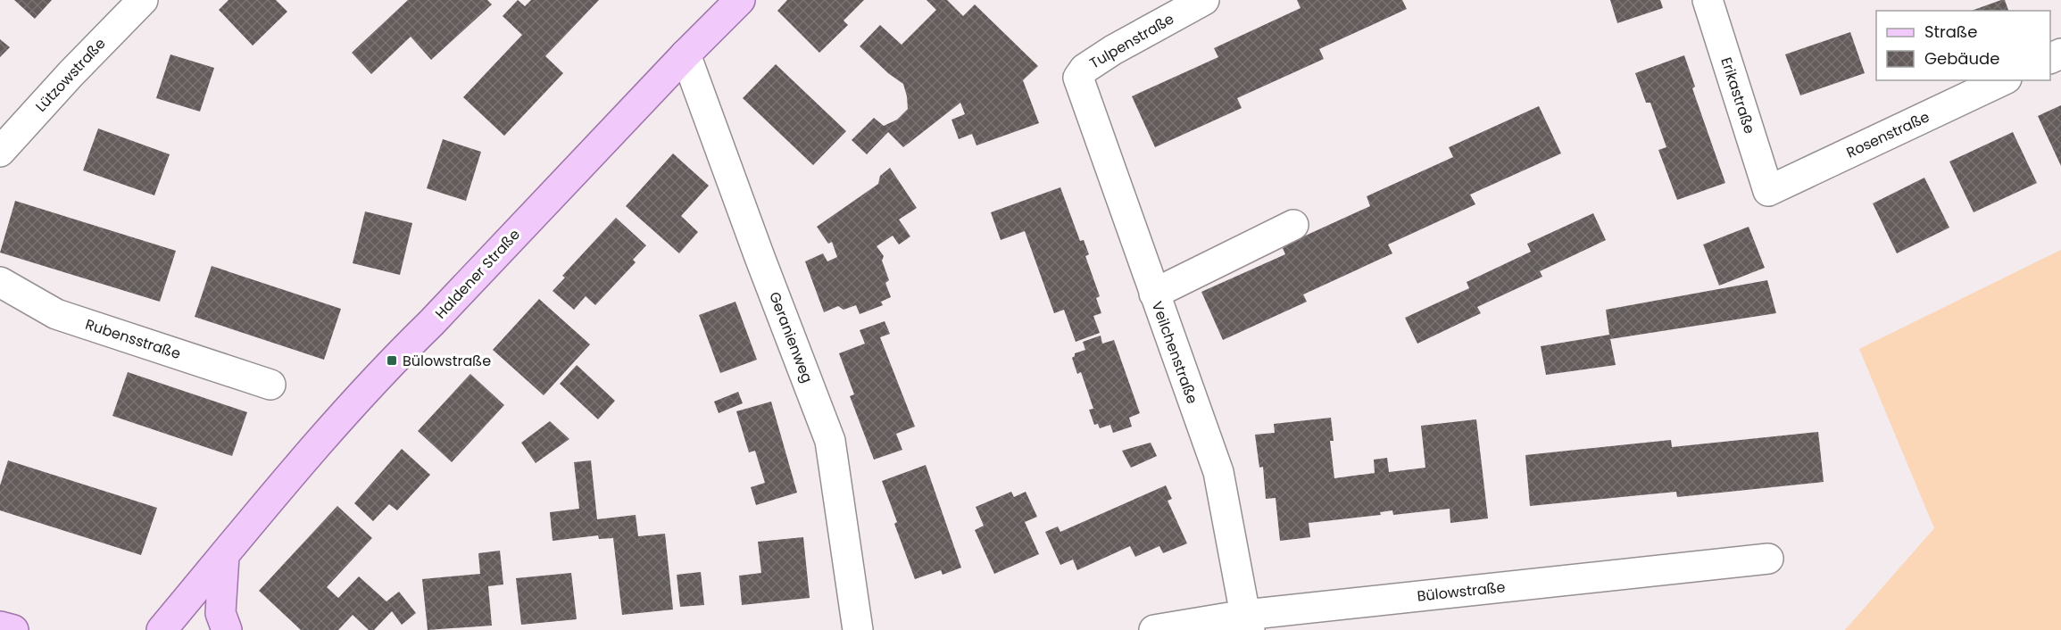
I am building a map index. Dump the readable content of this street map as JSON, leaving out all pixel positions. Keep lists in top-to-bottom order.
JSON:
{
  "streets": {
    "main road": ["Haldener Straße"],
    "street": [
      "Tulpenstraße",
      "Lützowstraße",
      "Erikastraße",
      "Rosenstraße",
      "Geranienweg",
      "Rubensstraße",
      "Veilchenstraße",
      "Bülowstraße"
    ]
  },
  "crossings": [
    ["Tulpenstraße", "Veilchenstraße"],
    ["Erikastraße", "Rosenstraße"],
    ["Haldener Straße", "Geranienweg"],
    ["Veilchenstraße", "Bülowstraße"]
  ],
  "places": {
    "transit": ["Bülowstraße"]
  },
  "legend": ["Straße", "Gebäude"]
}
